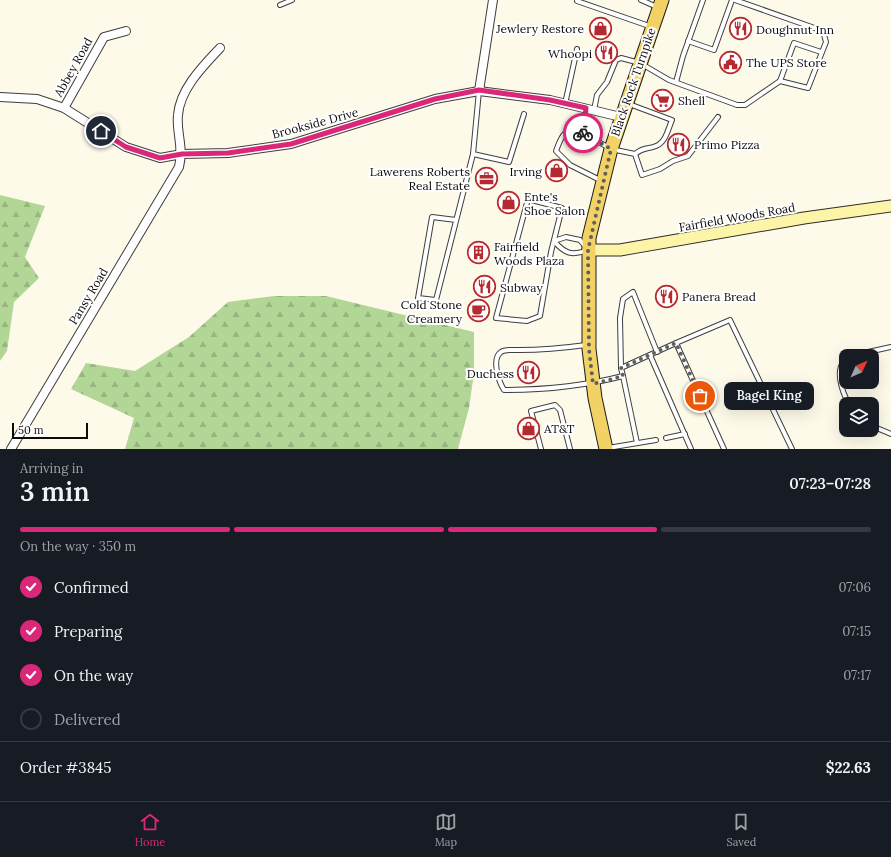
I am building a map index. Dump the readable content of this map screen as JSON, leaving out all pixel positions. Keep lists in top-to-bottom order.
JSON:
{
  "streets": {
    "main road": ["Black Rock Turnpike", "Fairfield Woods Road"],
    "street": ["Abbey Road", "Brookside Drive", "Pansy Road"]
  },
  "crossings": [
    ["Abbey Road", "Brookside Drive"],
    ["Black Rock Turnpike", "Brookside Drive"],
    ["Black Rock Turnpike", "Fairfield Woods Road"],
    ["Brookside Drive", "Pansy Road"]
  ],
  "places": {
    "shop": [
      "Jewlery Restore",
      "Irving",
      "Ente's Shoe Salon",
      "AT&T"
    ],
    "restaurant": [
      "Doughnut Inn",
      "Whoopi",
      "Primo Pizza",
      "Subway",
      "Panera Bread",
      "Duchess"
    ],
    "public building": ["The UPS Store"],
    "supermarket": ["Shell"],
    "office": ["Lawerens Roberts Real Estate"],
    "building": ["Fairfield Woods Plaza"],
    "cafe": ["Cold Stone Creamery"],
    "other": ["Bagel King"]
  },
  "scale_bar": "50 m",
  "north": "top right",
  "page": {
    "bubble": "Bagel King",
    "scale": "50 m",
    "heading": ["3 min", "Arriving in", "07:23–07:28"],
    "panel": ["Order #3845", "$22.63"],
    "bar": "On the way · 350 m",
    "list": [
      ["Confirmed", "07:06"],
      ["Preparing", "07:15"],
      ["On the way", "07:17"],
      "Delivered"
    ],
    "tabs": ["Home", "Map", "Saved"]
  }
}
